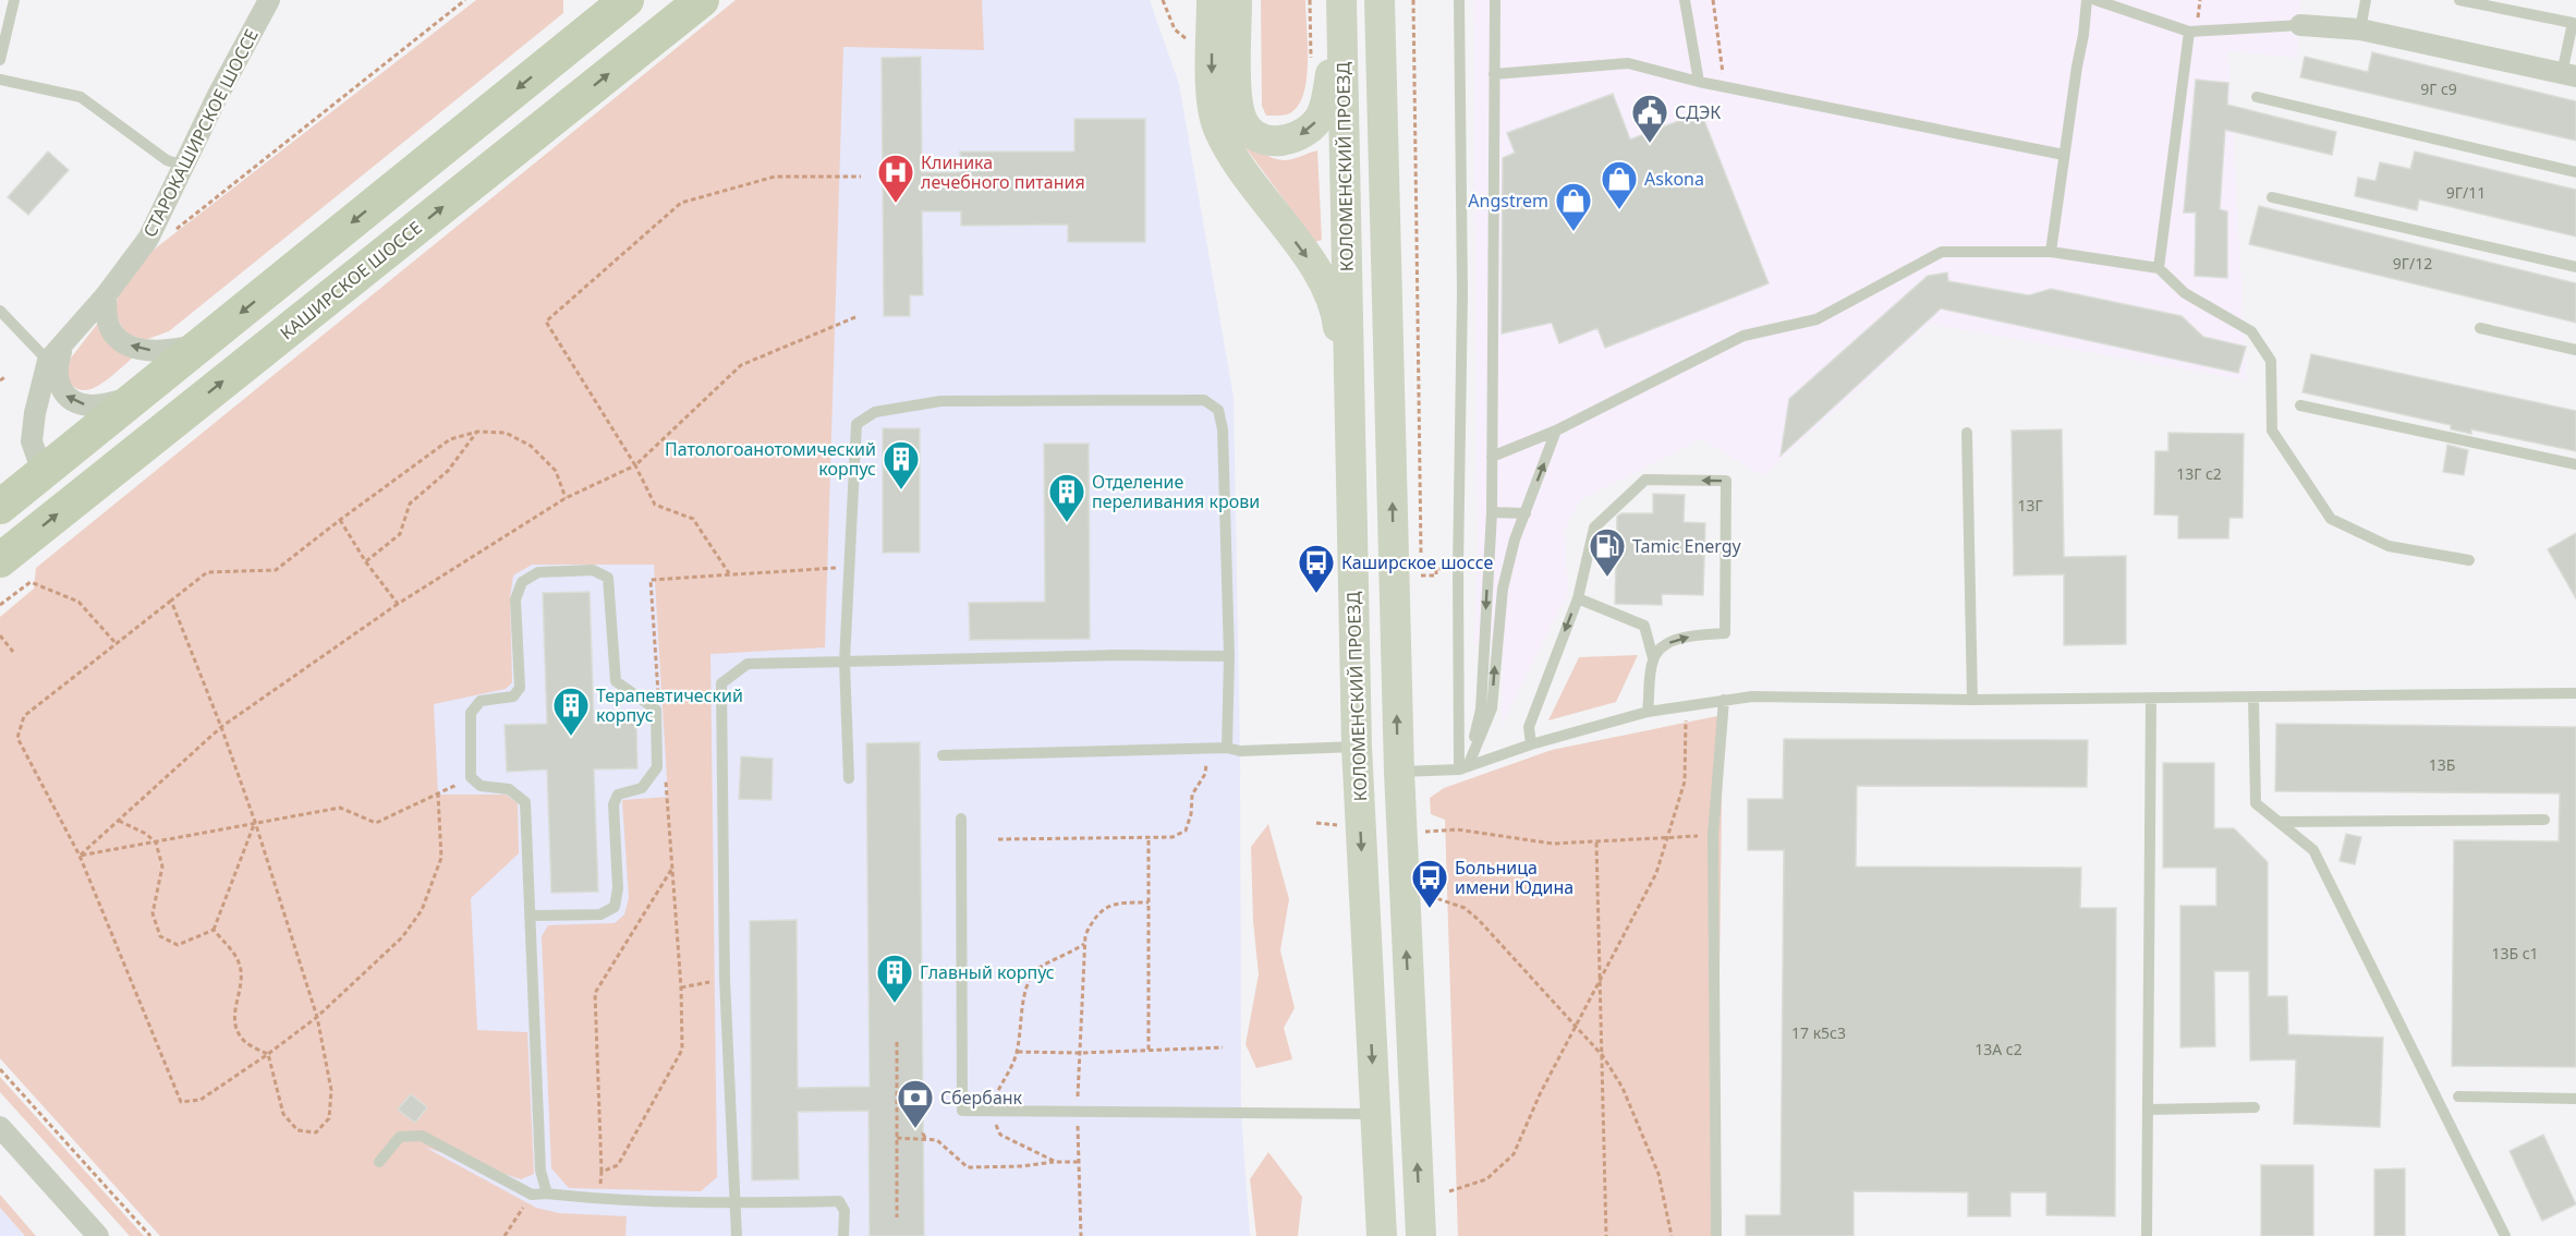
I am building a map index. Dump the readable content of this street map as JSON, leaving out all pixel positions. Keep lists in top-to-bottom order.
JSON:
{
  "streets": {
    "main road": ["КОЛОМЕНСКИЙ ПРОЕЗД", "КАШИРСКОЕ ШОССЕ"],
    "street": ["СТАРОКАШИРСКОЕ ШОССЕ"]
  },
  "places": {
    "public building": ["СДЭК"],
    "hospital": ["Клиника лечебного питания"],
    "shop": ["Askona", "Angstrem"],
    "building": [
      "Патологоанотомический корпус",
      "Отделение переливания крови",
      "Терапевтический корпус",
      "Главный корпус"
    ],
    "fuel station": ["Tamic Energy"],
    "bus stop": ["Каширское шоссе", "Больница имени Юдина"],
    "bank": ["Сбербанк"]
  },
  "house_numbers": [
    "9Г с9",
    "9Г/11",
    "9Г/12",
    "13Г с2",
    "13Г",
    "13Б",
    "13Б с1",
    "17 к5с3",
    "13А с2"
  ]
}
